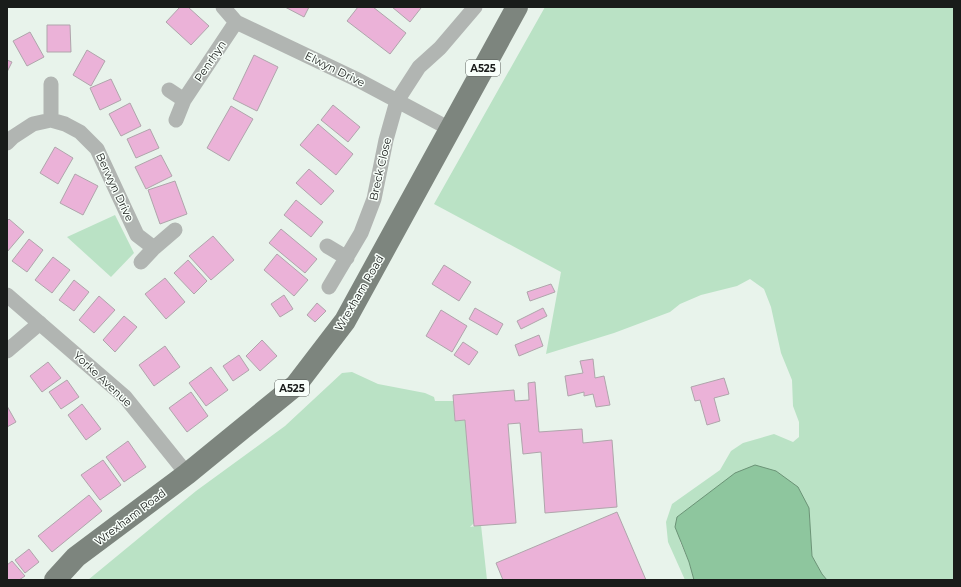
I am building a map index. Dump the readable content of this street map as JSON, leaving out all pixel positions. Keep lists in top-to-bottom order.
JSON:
{
  "streets": {
    "main road": ["A525", "Wrexham Road"],
    "street": [
      "Penrhyn",
      "Elwyn Drive",
      "Breck Close",
      "Berwyn Drive",
      "Yorke Avenue"
    ]
  },
  "crossings": [
    ["Penrhyn", "Elwyn Drive"],
    ["Elwyn Drive", "Breck Close"],
    ["Elwyn Drive", "Wrexham Road"],
    ["Wrexham Road", "Yorke Avenue"]
  ]
}
